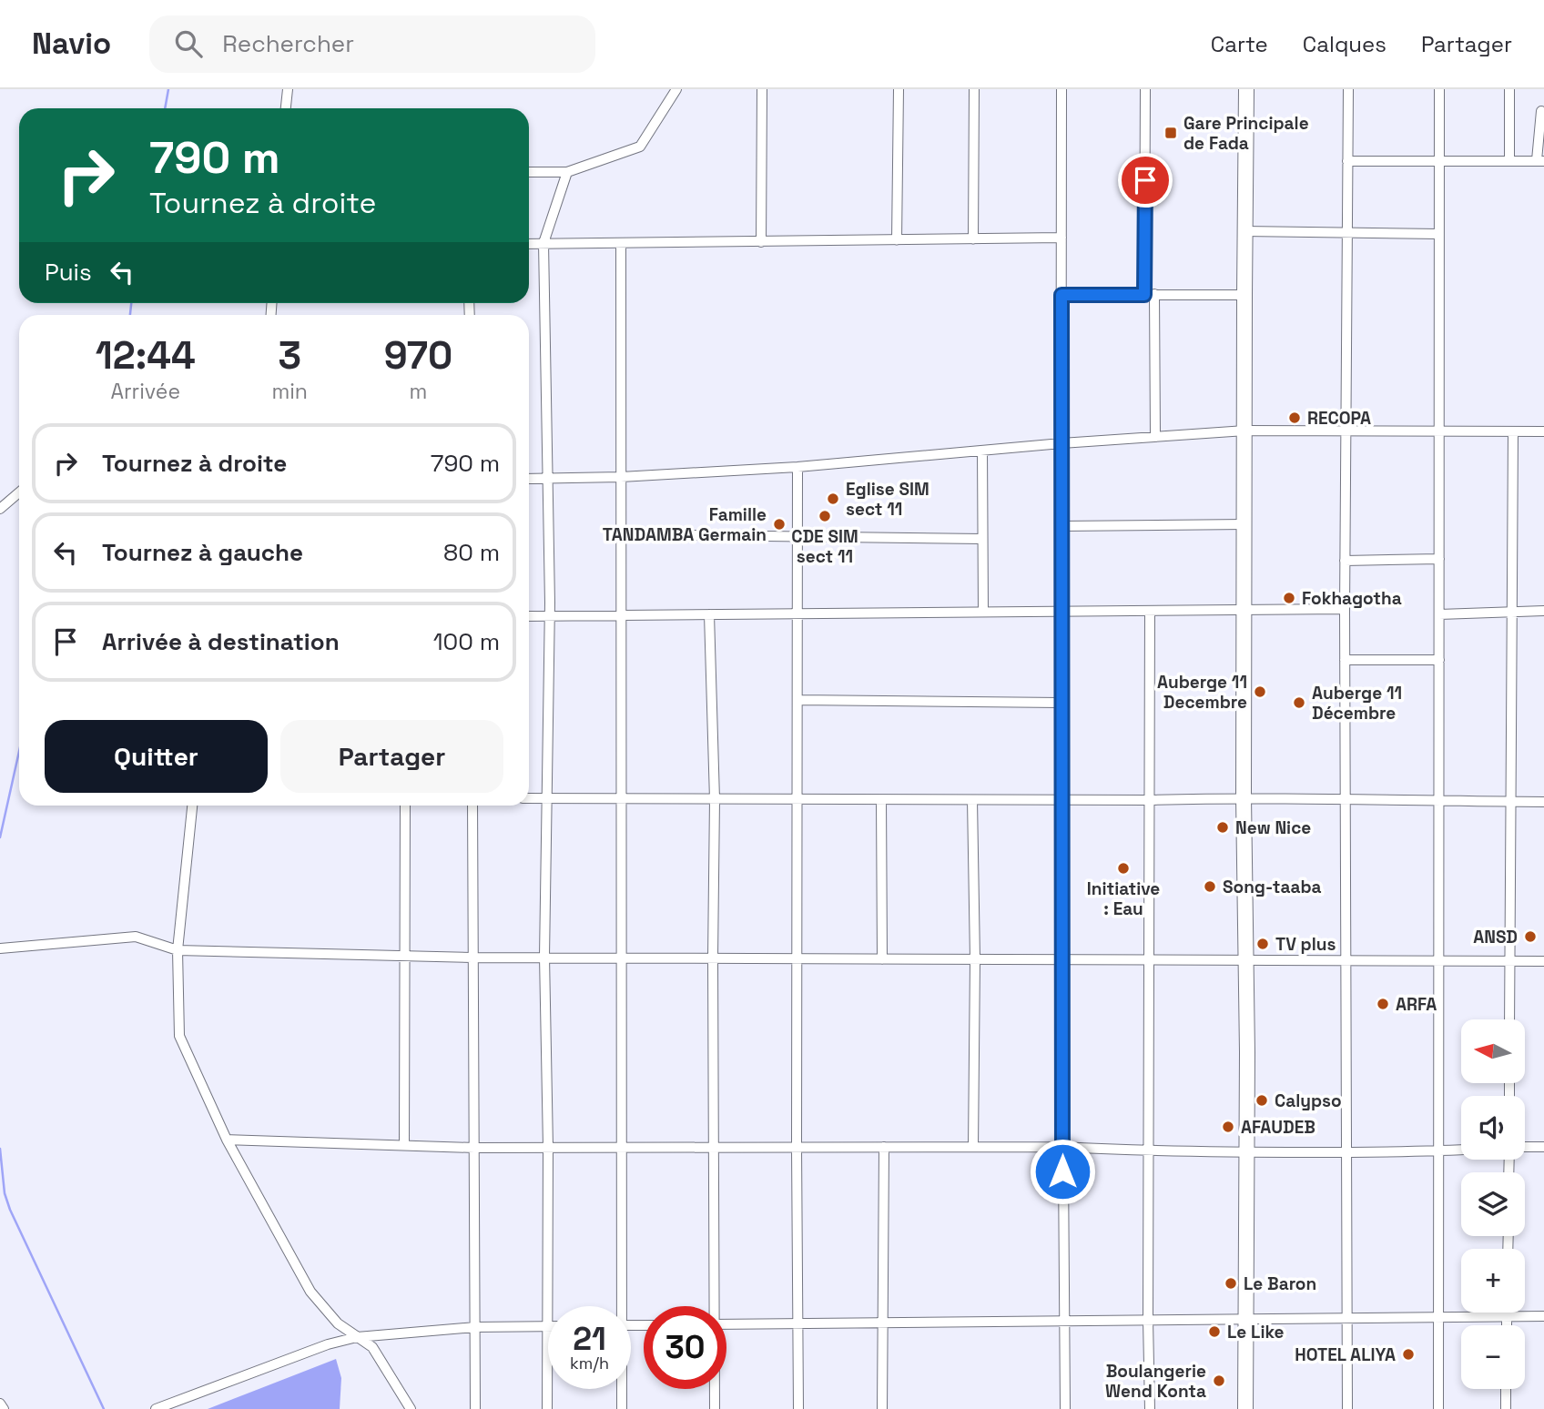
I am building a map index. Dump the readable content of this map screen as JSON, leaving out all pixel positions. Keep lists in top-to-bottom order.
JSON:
{
  "places": {
    "transit": ["Gare Principale de Fada"],
    "other": [
      "RECOPA",
      "Eglise SIM sect 11",
      "CDE SIM sect 11",
      "Famille TANDAMBA Germain",
      "Fokhagotha",
      "Auberge 11 Decembre",
      "Auberge 11 Décembre",
      "New Nice",
      "Initiative : Eau",
      "Song-taaba",
      "ANSD",
      "TV plus",
      "ARFA",
      "Calypso",
      "AFAUDEB",
      "Le Baron",
      "Le Like",
      "HOTEL ALIYA",
      "Boulangerie Wend Konta"
    ]
  },
  "north": "left",
  "page": {
    "header": "Navio",
    "search": "Rechercher",
    "nav": ["Carte", "Calques", "Partager"],
    "turn": ["790 m", "Tournez à droite"],
    "then": "Puis",
    "eta": [
      "12:44",
      "Arrivée",
      "3",
      "min",
      "970",
      "m"
    ],
    "list": [
      {
        "name": "Tournez à droite",
        "value": "790 m"
      },
      {
        "name": "Tournez à gauche",
        "value": "80 m"
      },
      {
        "name": "Arrivée à destination",
        "value": "100 m"
      }
    ],
    "buttons": ["Quitter", "Partager"],
    "map_buttons": ["+", "−"],
    "speed": "21 km/h",
    "limit": "30"
  }
}
